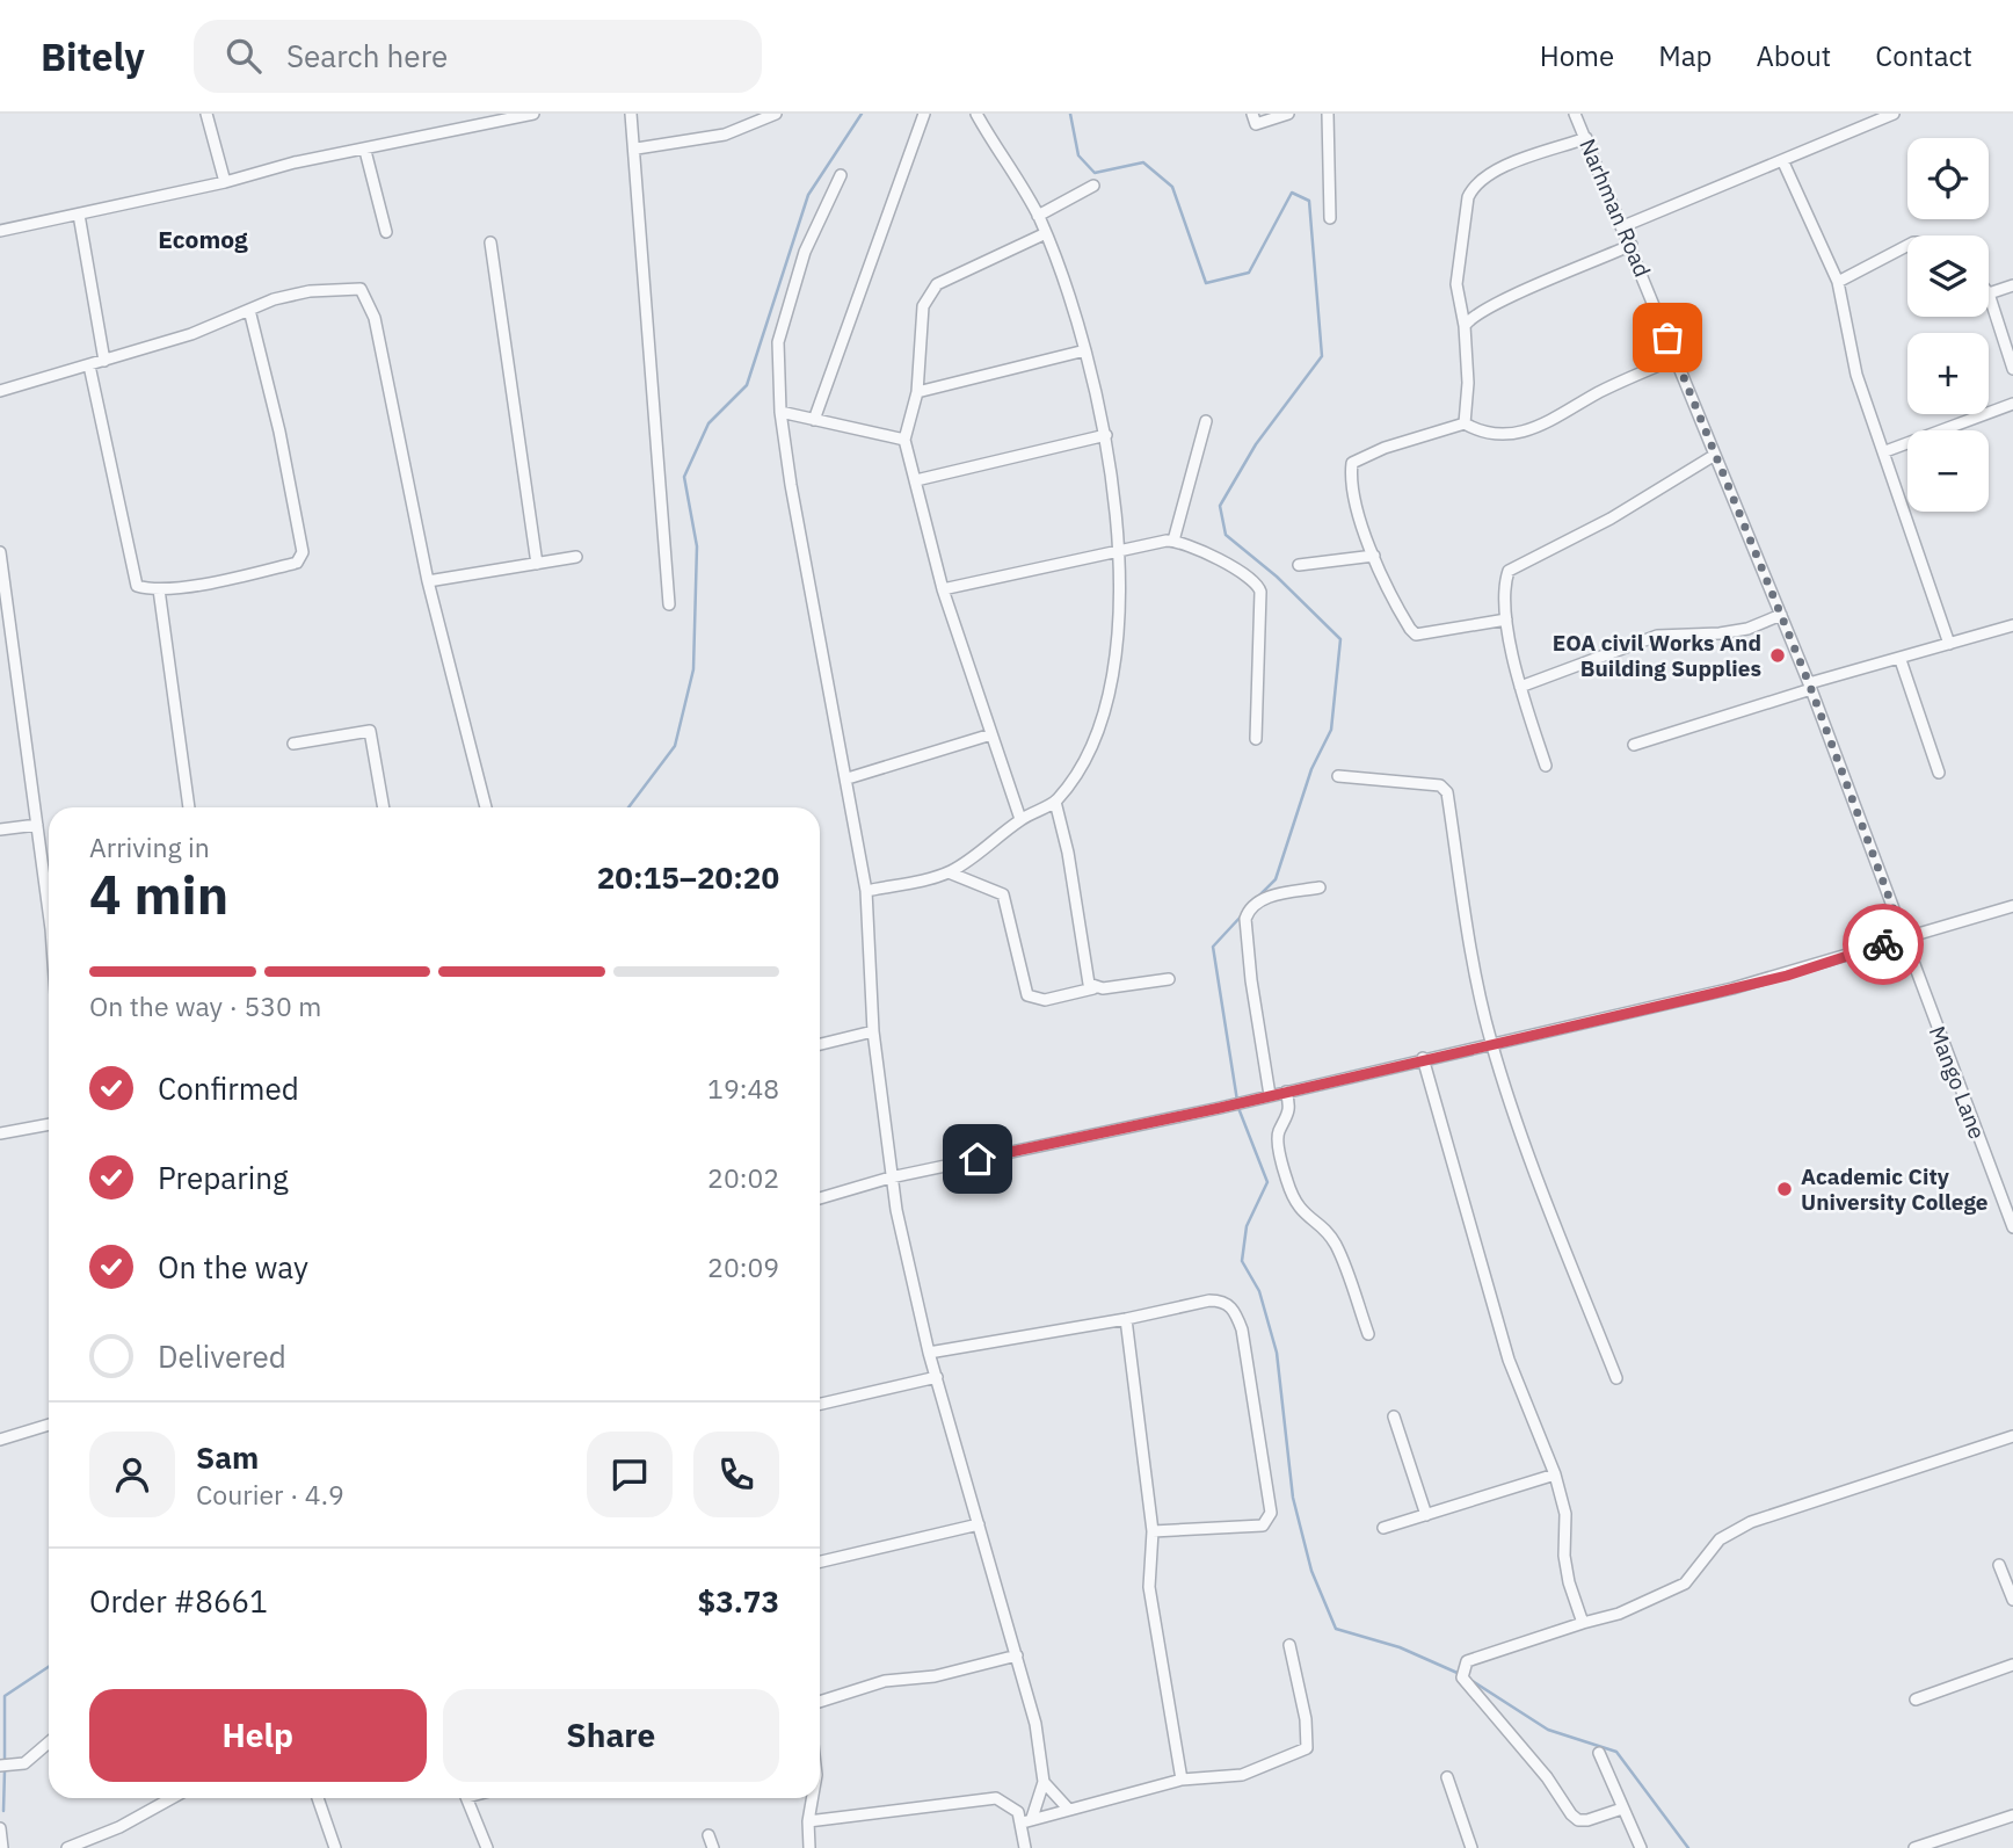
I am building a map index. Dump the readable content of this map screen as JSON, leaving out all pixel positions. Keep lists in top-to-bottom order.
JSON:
{
  "streets": {
    "street": ["Narhman Road", "Mango Lane"]
  },
  "crossings": [
    ["Narhman Road", "Mango Lane"]
  ],
  "districts": ["Ecomog"],
  "places": ["EOA civil Works And Building Supplies", "Academic City University College"],
  "page": {
    "header": "Bitely",
    "search": "Search here",
    "nav": [
      "Home",
      "Map",
      "About",
      "Contact"
    ],
    "map_buttons": ["+", "−"],
    "heading": ["4 min", "Arriving in", "20:15–20:20"],
    "panel": [
      "Sam",
      "Courier · 4.9",
      "Order #8661",
      "$3.73"
    ],
    "bar": "On the way · 530 m",
    "list": [
      ["Confirmed", "19:48"],
      ["Preparing", "20:02"],
      ["On the way", "20:09"],
      "Delivered"
    ],
    "buttons": ["Help", "Share"]
  }
}
